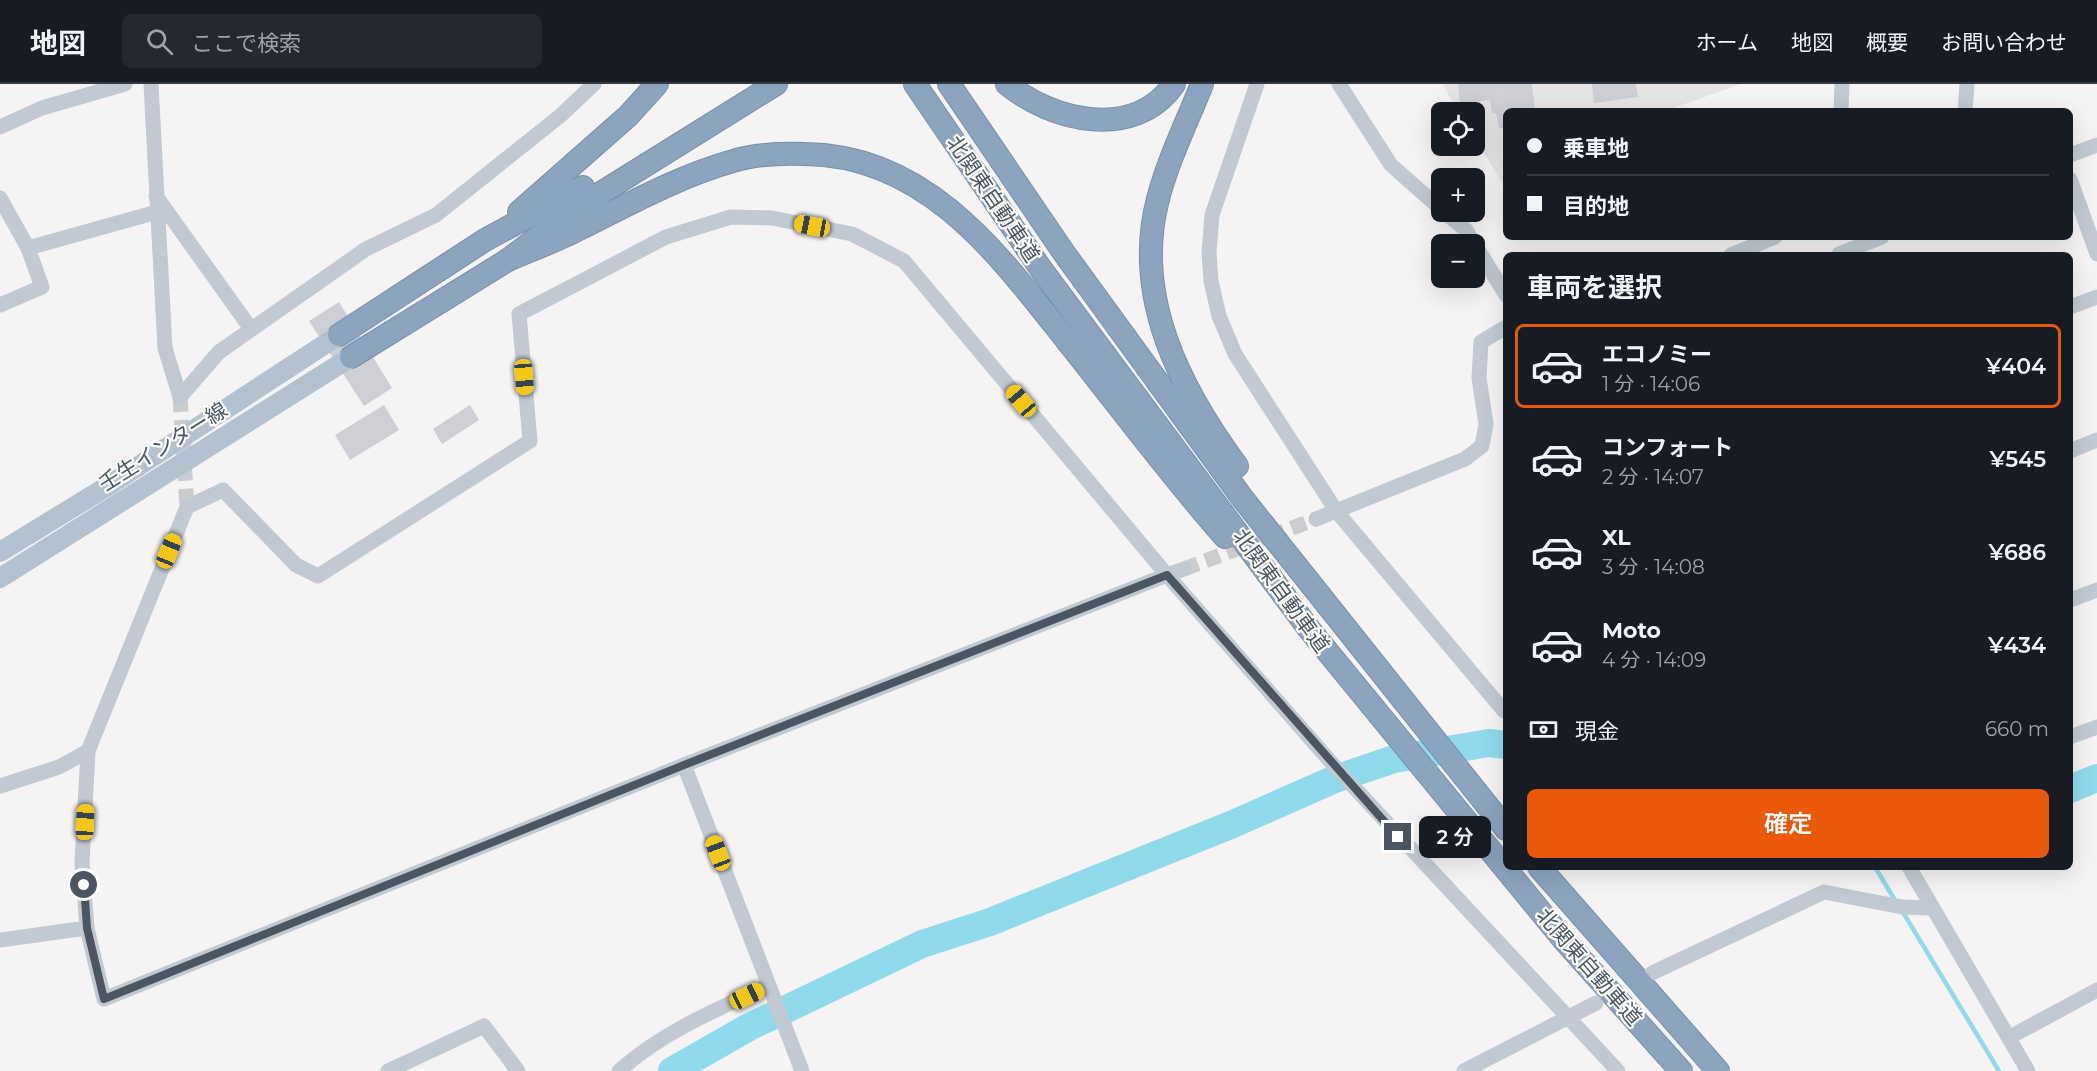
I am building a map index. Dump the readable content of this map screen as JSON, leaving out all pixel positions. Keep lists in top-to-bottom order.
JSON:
{
  "streets": {
    "highway": ["北関東自動車道"],
    "main road": ["壬生インター線"]
  },
  "page": {
    "header": "地図",
    "search": "ここで検索",
    "nav": [
      "ホーム",
      "地図",
      "概要",
      "お問い合わせ"
    ],
    "map_buttons": ["+", "−"],
    "banner": ["乗車地", "目的地"],
    "heading": "車両を選択",
    "list": [
      {
        "name": "エコノミー",
        "note": "1 分 · 14:06",
        "value": "¥404"
      },
      {
        "name": "コンフォート",
        "note": "2 分 · 14:07",
        "value": "¥545"
      },
      {
        "name": "XL",
        "note": "3 分 · 14:08",
        "value": "¥686"
      },
      {
        "name": "Moto",
        "note": "4 分 · 14:09",
        "value": "¥434"
      }
    ],
    "pay": ["現金", "660 m"],
    "buttons": "確定",
    "bubble": "2 分"
  }
}
